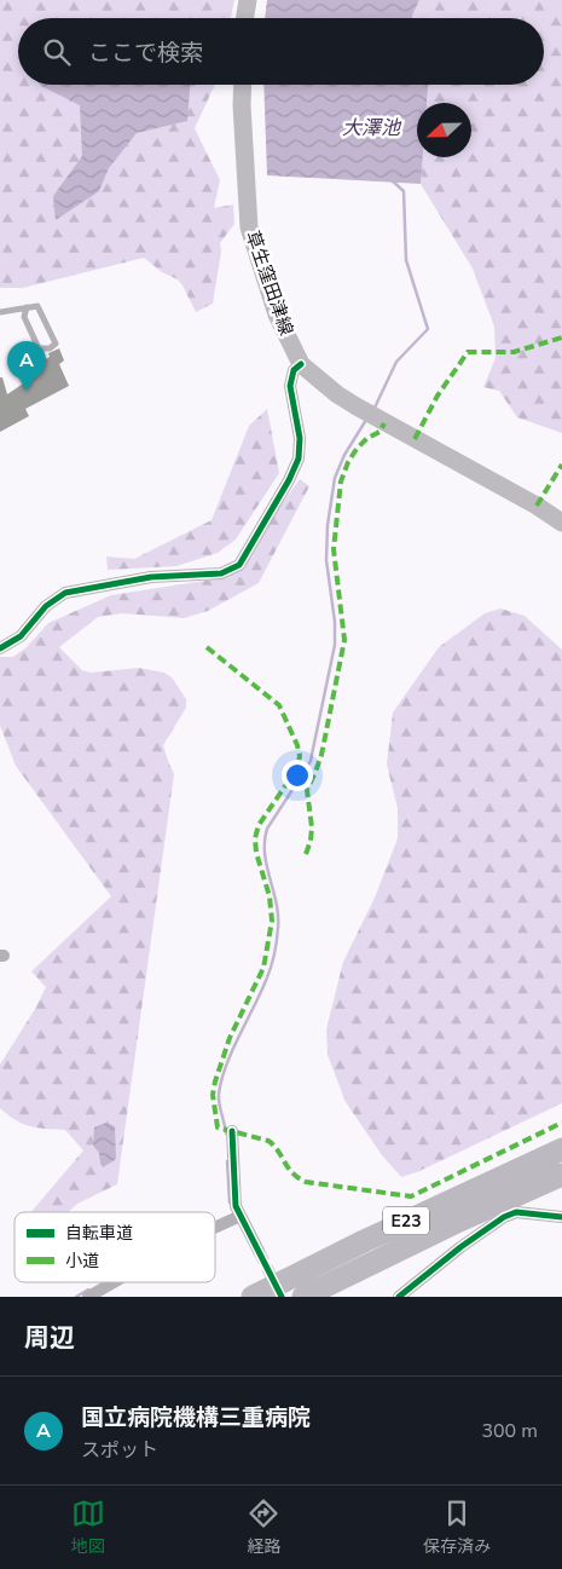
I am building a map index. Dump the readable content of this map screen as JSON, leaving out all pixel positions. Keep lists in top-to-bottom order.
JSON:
{
  "streets": {
    "highway": ["E23"],
    "main road": ["草生窪田津線"]
  },
  "water": ["大澤池"],
  "legend": ["自転車道", "小道"],
  "north": "left",
  "page": {
    "search": "ここで検索",
    "pins": "A",
    "heading": "周辺",
    "list": [
      {
        "mark": "A",
        "name": "国立病院機構三重病院",
        "note": "スポット",
        "value": "300 m"
      }
    ],
    "nav": ["地図", "経路", "保存済み"]
  }
}
